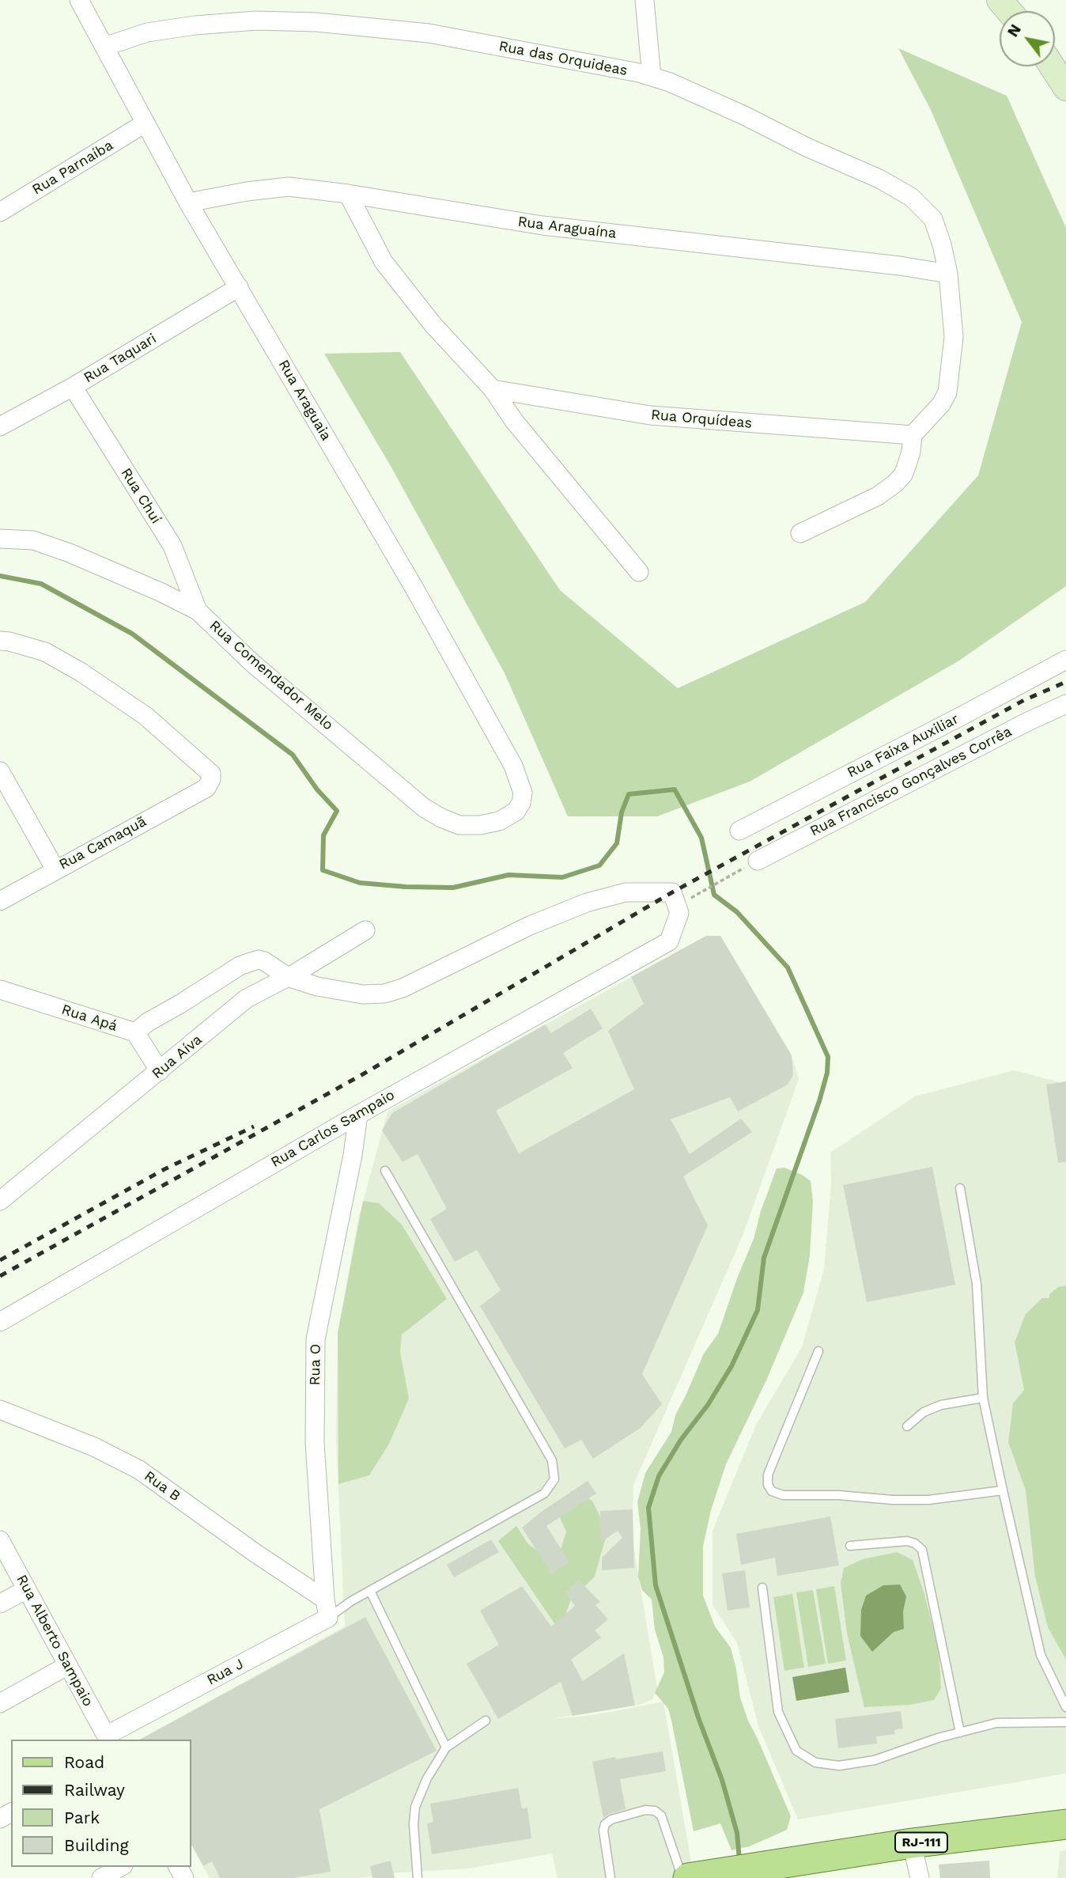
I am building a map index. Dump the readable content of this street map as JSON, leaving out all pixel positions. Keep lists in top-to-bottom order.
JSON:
{
  "streets": {
    "main road": ["RJ-111"],
    "street": [
      "Rua das Orquideas",
      "Rua Parnaíba",
      "Rua Araguaína",
      "Rua Taquari",
      "Rua Araguaia",
      "Rua Orquídeas",
      "Rua Chuí",
      "Rua Comendador Melo",
      "Rua Faixa Auxiliar",
      "Rua Francisco Gonçalves Corrêa",
      "Rua Camaquã",
      "Rua Apá",
      "Rua Aíva",
      "Rua Carlos Sampaio",
      "Rua O",
      "Rua B",
      "Rua Alberto Sampaio",
      "Rua J"
    ]
  },
  "crossings": [
    ["Rua das Orquideas", "Rua Araguaína"],
    ["Rua das Orquideas", "Rua Araguaia"],
    ["Rua das Orquideas", "Rua Orquídeas"],
    ["Rua Parnaíba", "Rua Araguaia"],
    ["Rua Araguaína", "Rua Araguaia"],
    ["Rua Taquari", "Rua Araguaia"],
    ["Rua Taquari", "Rua Chuí"],
    ["Rua Araguaia", "Rua Comendador Melo"],
    ["Rua Chuí", "Rua Comendador Melo"],
    ["Rua Apá", "Rua Aíva"],
    ["Rua Carlos Sampaio", "Rua O"],
    ["Rua O", "Rua B"],
    ["Rua O", "Rua J"],
    ["Rua B", "Rua J"],
    ["Rua Alberto Sampaio", "Rua J"]
  ],
  "legend": [
    "Road",
    "Railway",
    "Park",
    "Building"
  ],
  "north": "top left"
}
